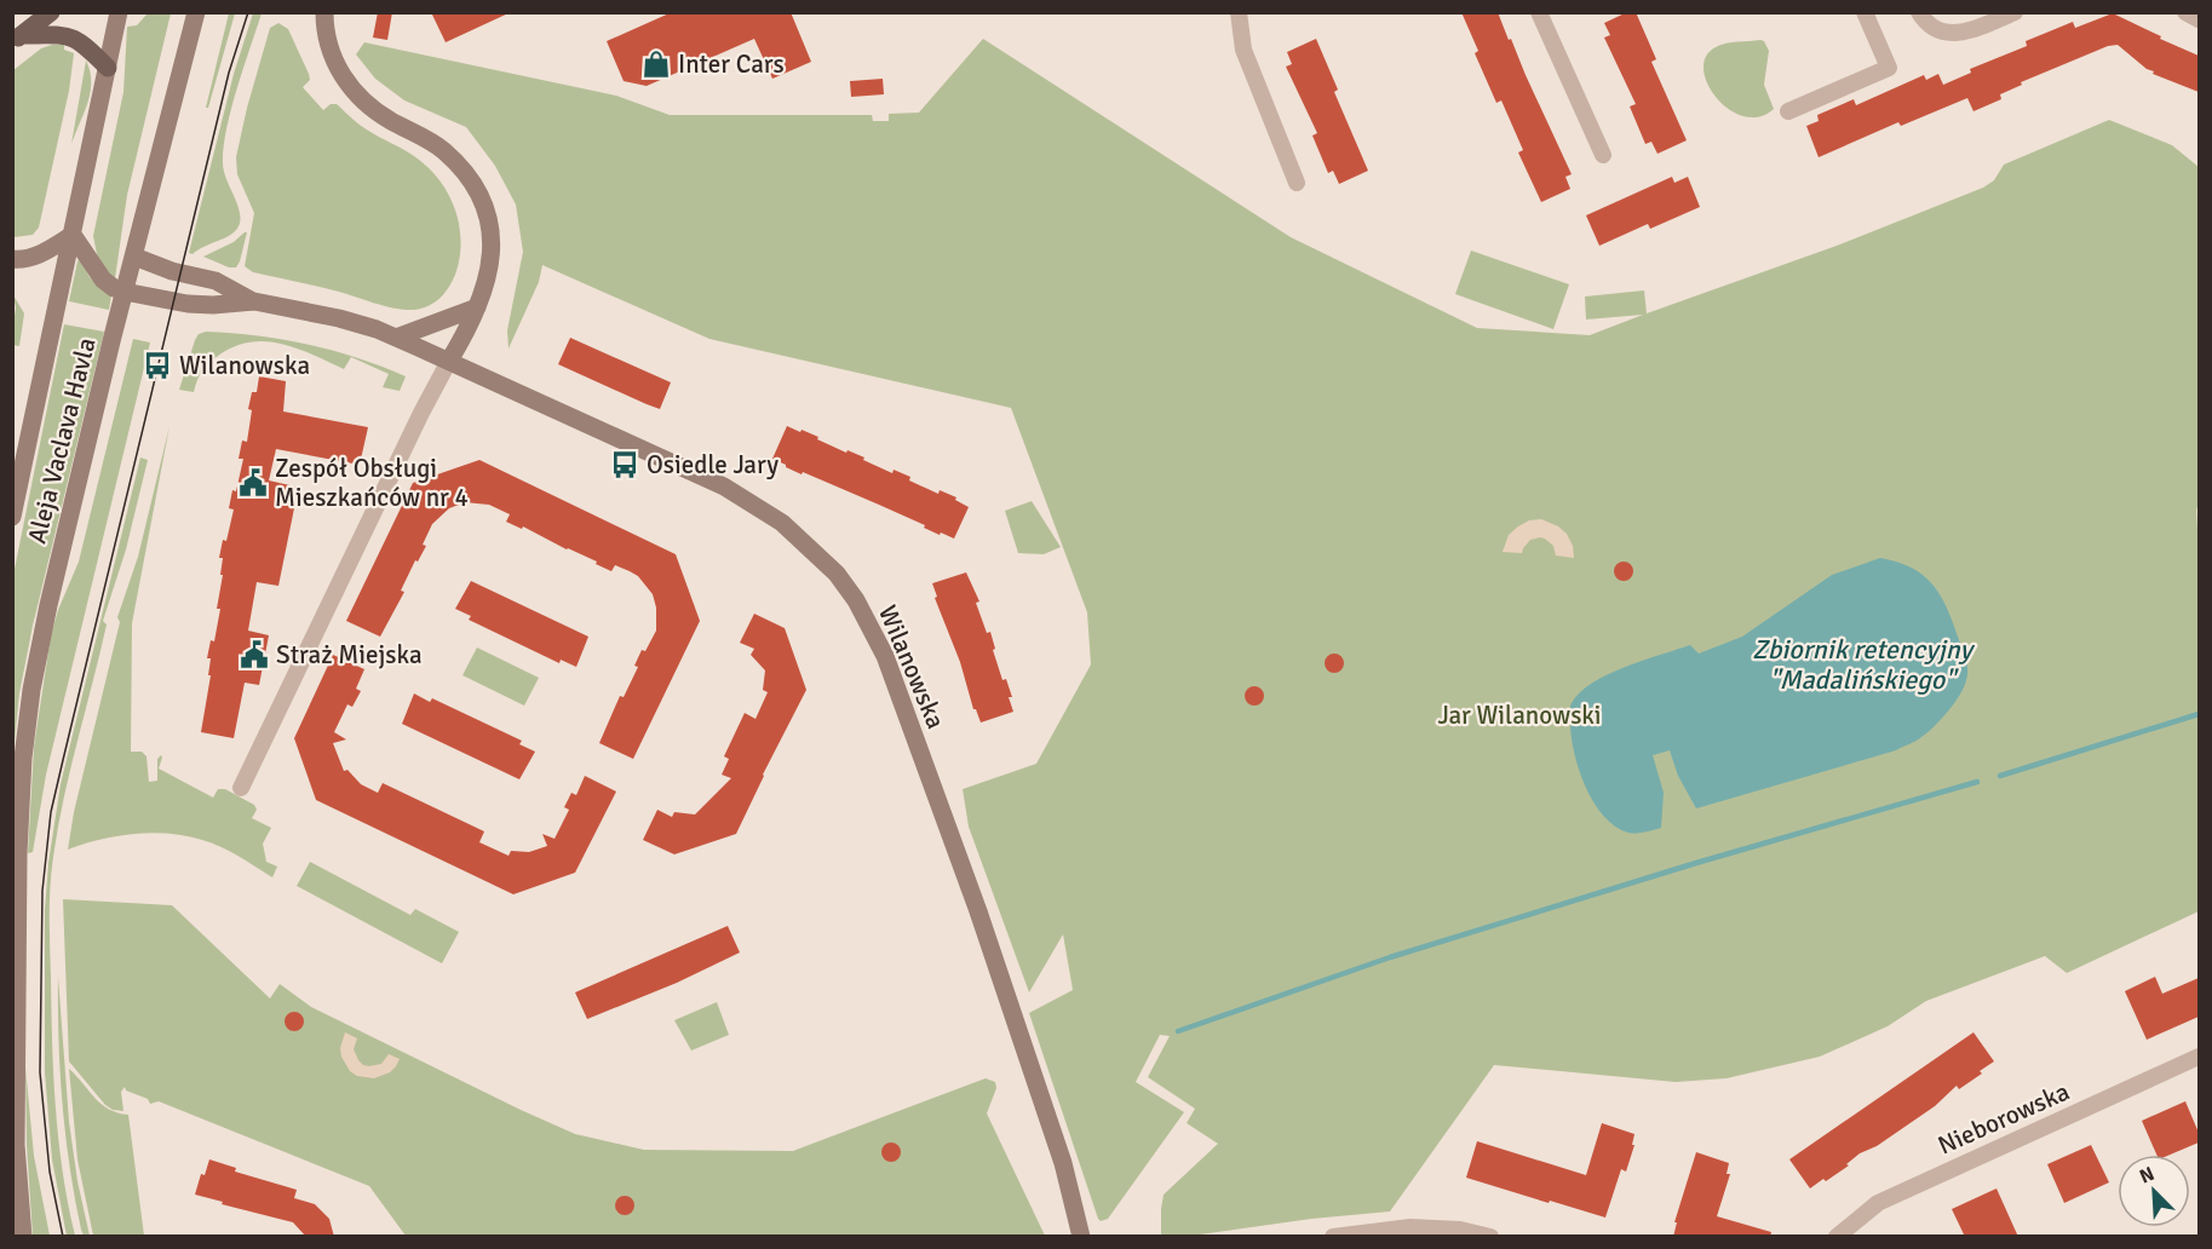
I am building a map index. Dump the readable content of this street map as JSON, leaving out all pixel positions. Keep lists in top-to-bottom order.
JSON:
{
  "streets": {
    "street": ["Aleja Vaclava Havla", "Wilanowska", "Nieborowska"]
  },
  "crossings": [
    ["Aleja Vaclava Havla", "Wilanowska"]
  ],
  "water": ["Zbiornik retencyjny \"Madalińskiego\""],
  "parks": ["Jar Wilanowski"],
  "places": {
    "shop": ["Inter Cars"],
    "bus stop": ["Wilanowska", "Osiedle Jary"],
    "public building": ["Zespół Obsługi Mieszkańców nr 4", "Straż Miejska"]
  },
  "north": "top left"
}
